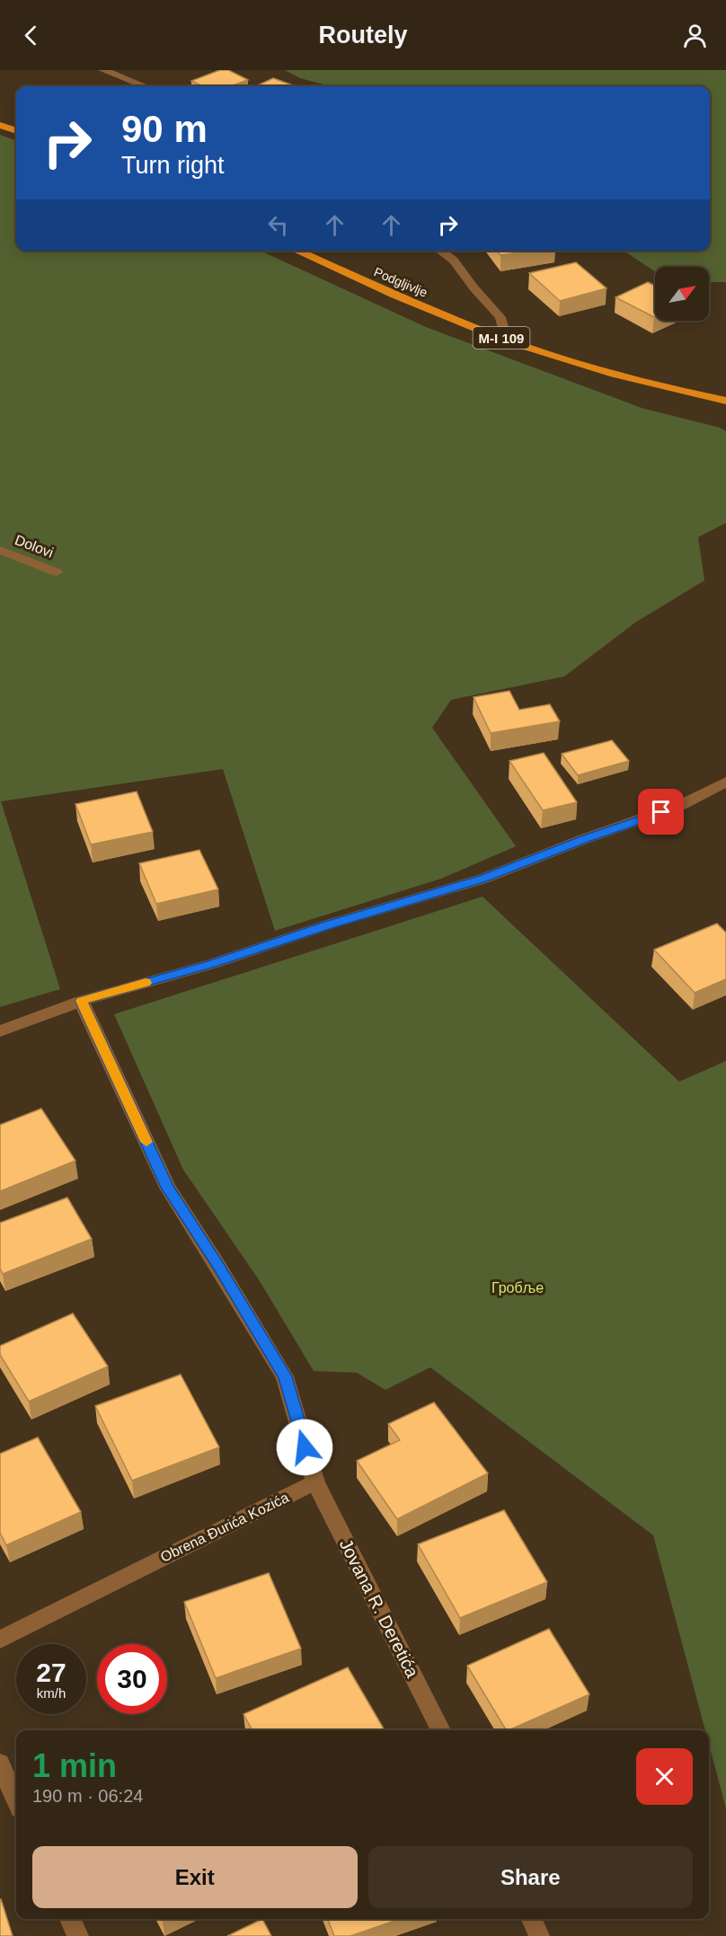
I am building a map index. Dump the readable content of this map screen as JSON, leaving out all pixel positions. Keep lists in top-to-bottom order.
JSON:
{
  "streets": {
    "main road": ["Podgljivlje", "M-I 109"],
    "street": ["Dolovi", "Obrena Đurića Kozića", "Jovana R. Deretića"]
  },
  "crossings": [
    ["Obrena Đurića Kozića", "Jovana R. Deretića"]
  ],
  "parks": ["Гробље"],
  "north": "top right",
  "page": {
    "header": "Routely",
    "turn": ["90 m", "Turn right"],
    "speed": "27 km/h",
    "limit": "30",
    "heading": ["1 min", "190 m · 06:24"],
    "buttons": ["Exit", "Share"]
  }
}
